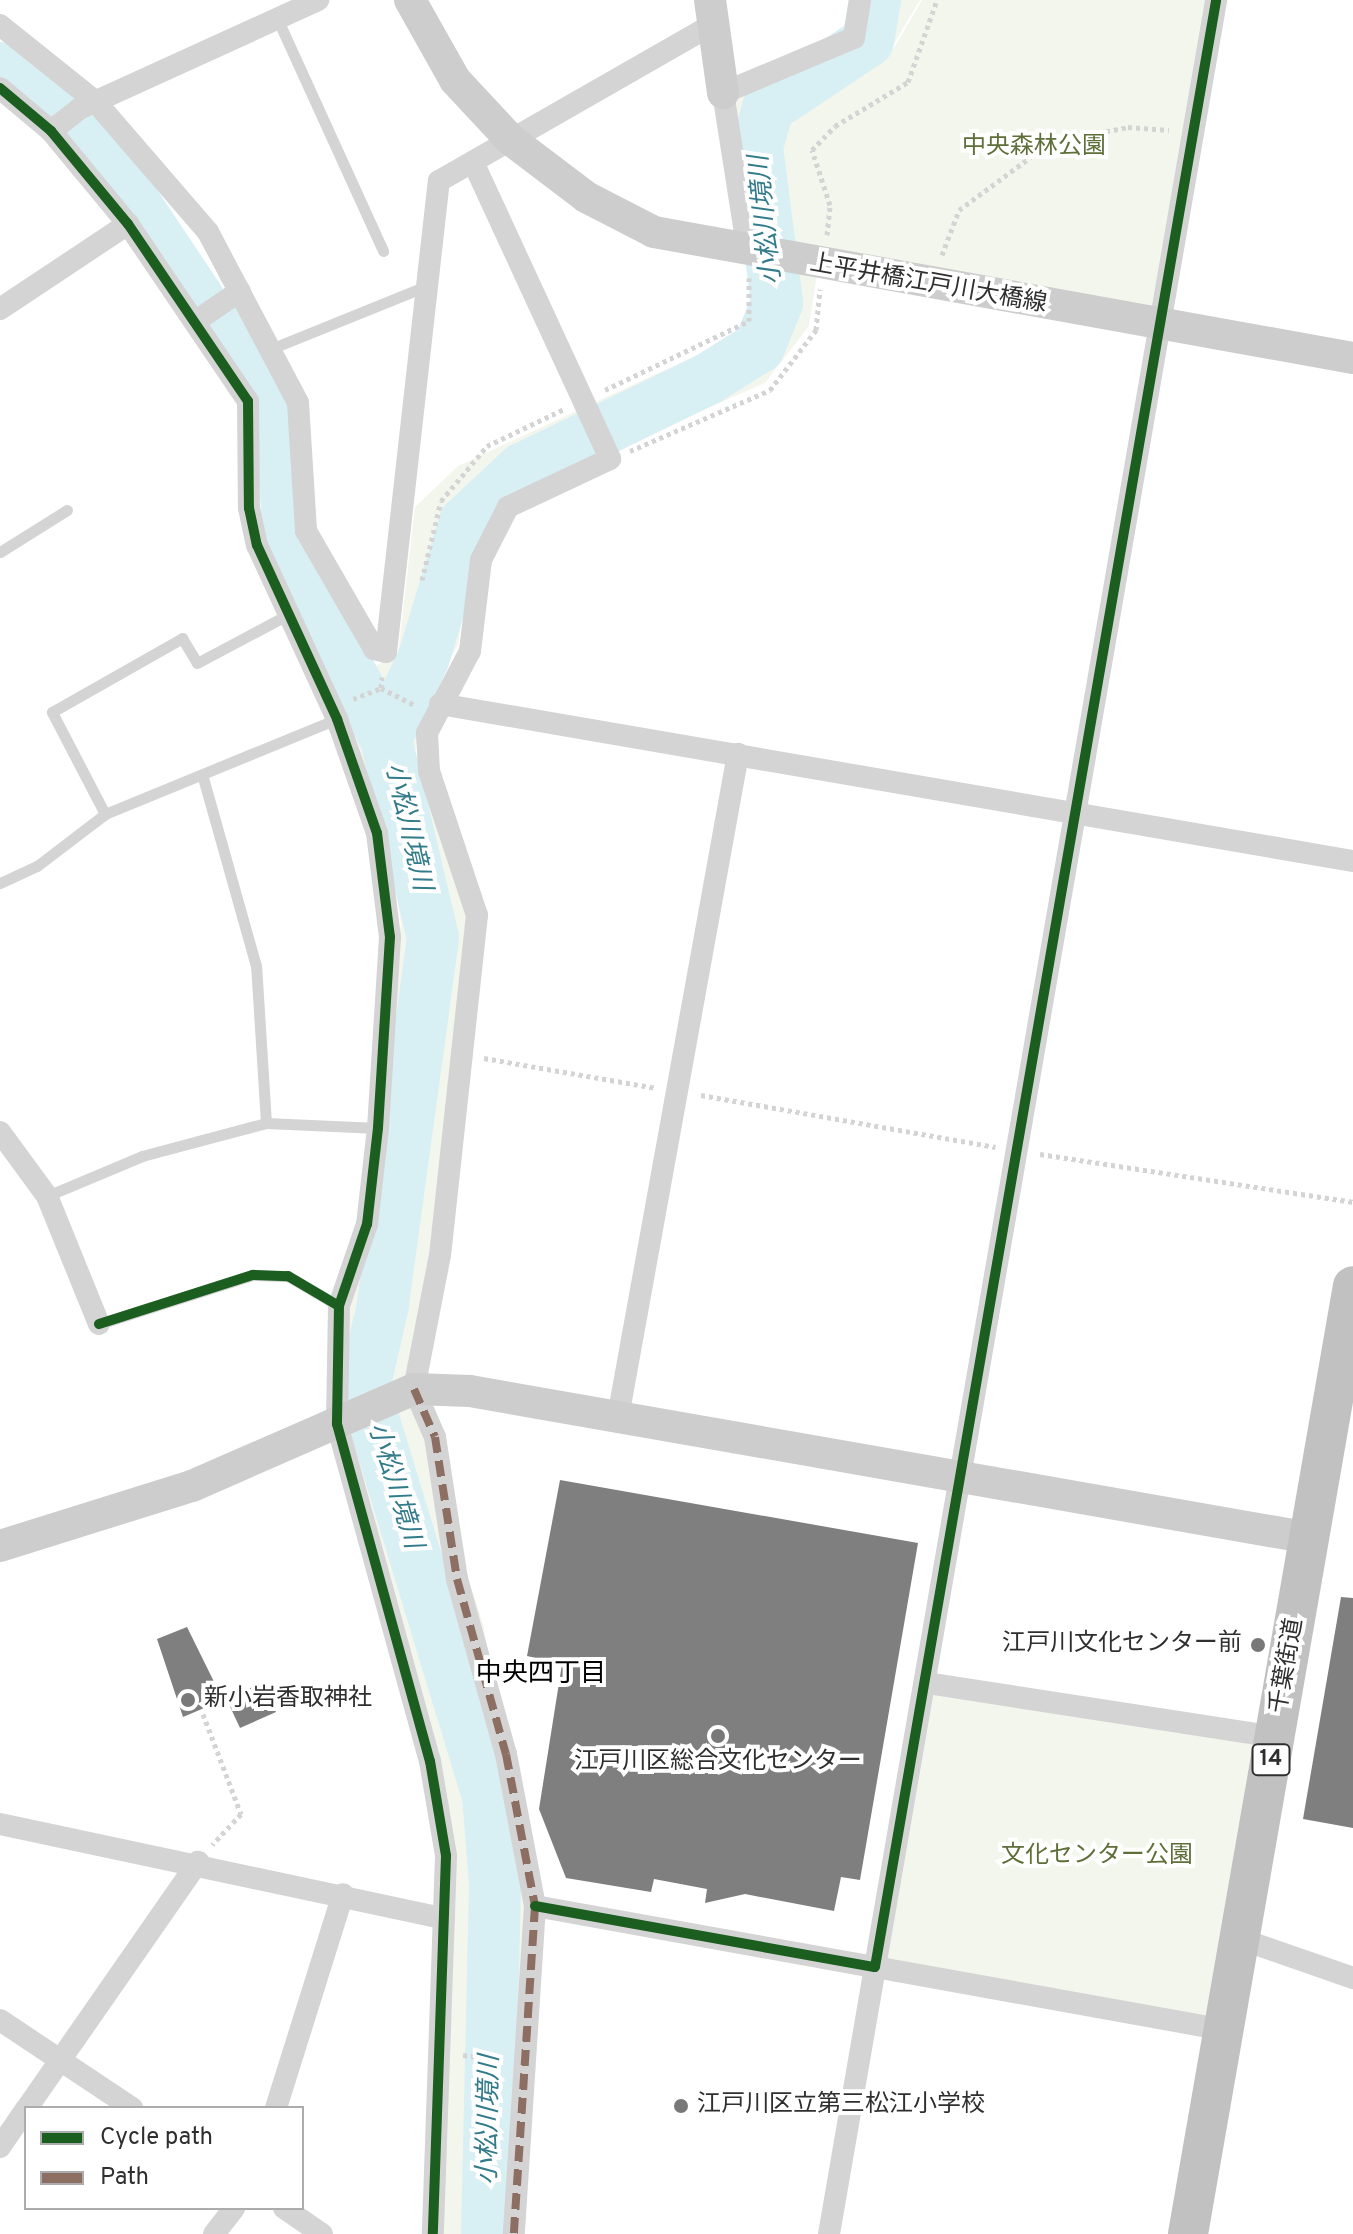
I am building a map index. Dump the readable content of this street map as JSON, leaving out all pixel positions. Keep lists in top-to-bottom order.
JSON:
{
  "streets": {
    "highway": ["千葉街道", "14"],
    "street": ["上平井橋江戸川大橋線"]
  },
  "districts": ["中央四丁目"],
  "water": ["小松川境川"],
  "parks": ["中央森林公園", "文化センター公園"],
  "places": [
    "江戸川文化センター前",
    "新小岩香取神社",
    "江戸川区総合文化センター",
    "江戸川区立第三松江小学校"
  ],
  "legend": ["Cycle path", "Path"]
}
